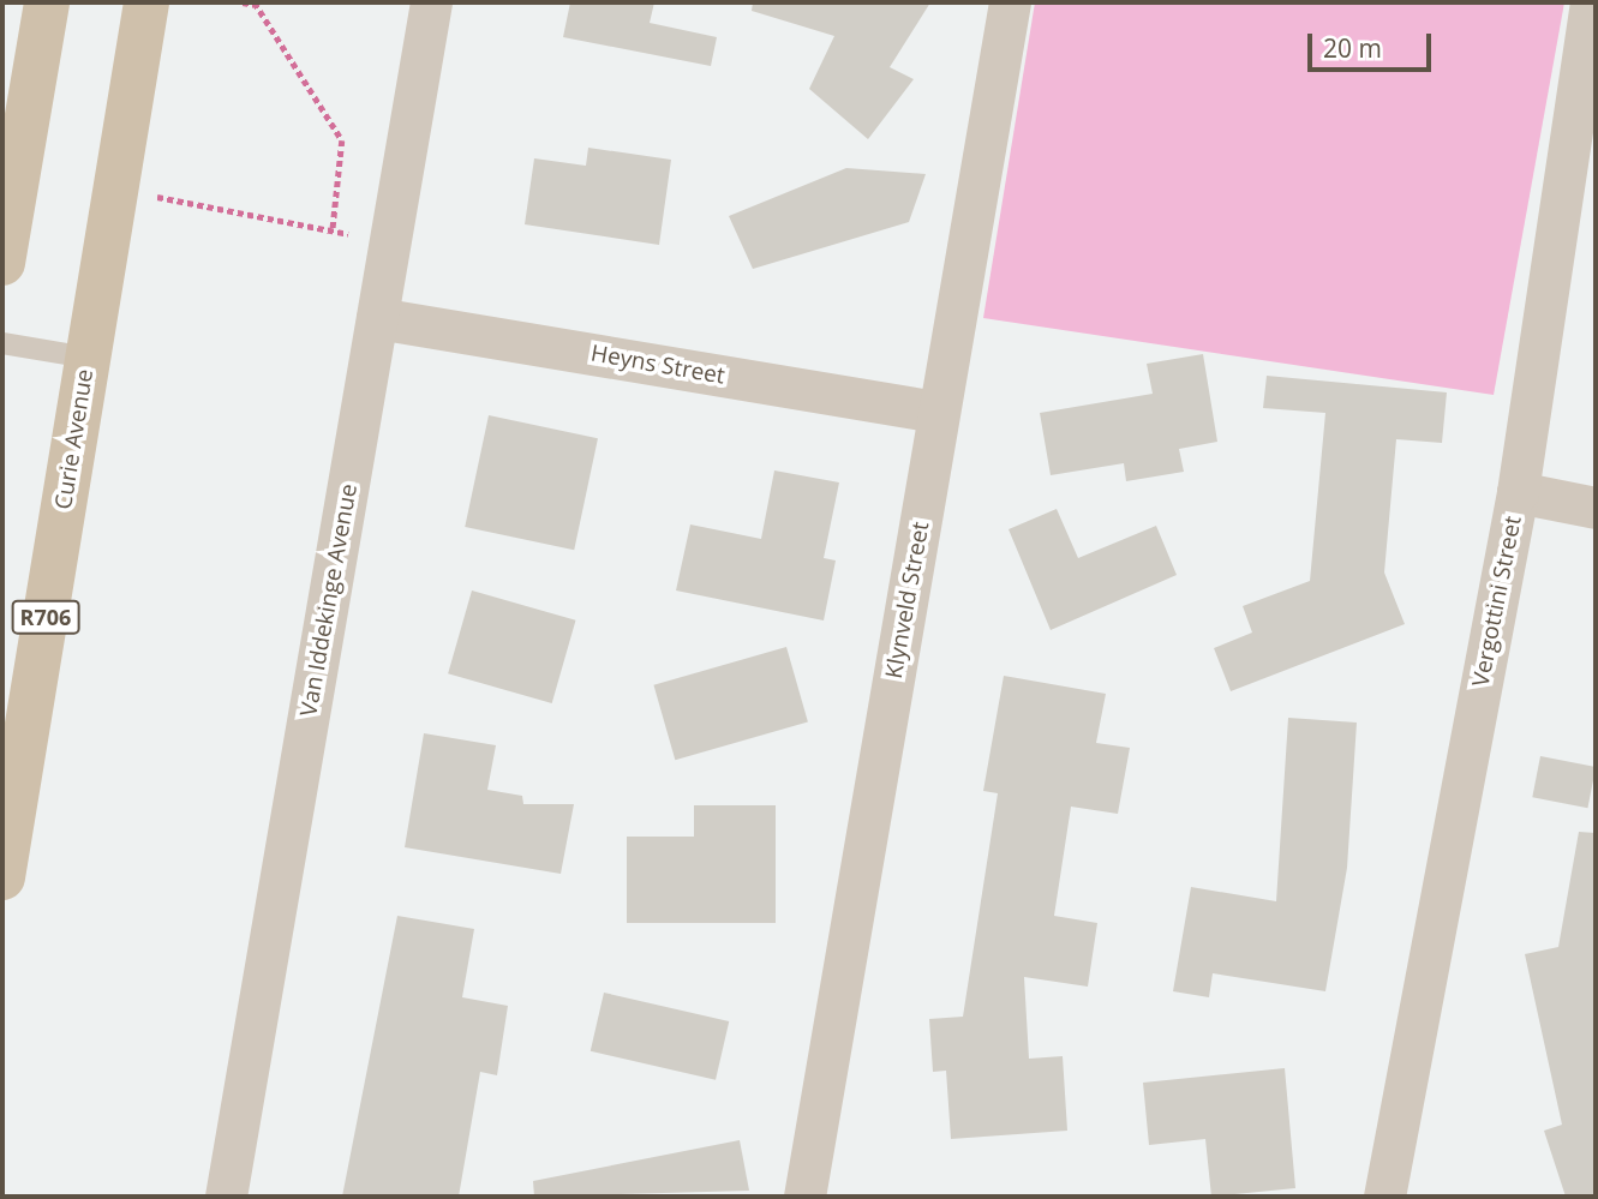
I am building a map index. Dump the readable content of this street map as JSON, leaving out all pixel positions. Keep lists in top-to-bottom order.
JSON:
{
  "streets": {
    "main road": ["Curie Avenue", "R706"],
    "street": [
      "Heyns Street",
      "Van Iddekinge Avenue",
      "Klynveld Street",
      "Vergottini Street"
    ]
  },
  "crossings": [
    ["Heyns Street", "Van Iddekinge Avenue"],
    ["Heyns Street", "Klynveld Street"]
  ],
  "scale_bar": "20 m"
}
